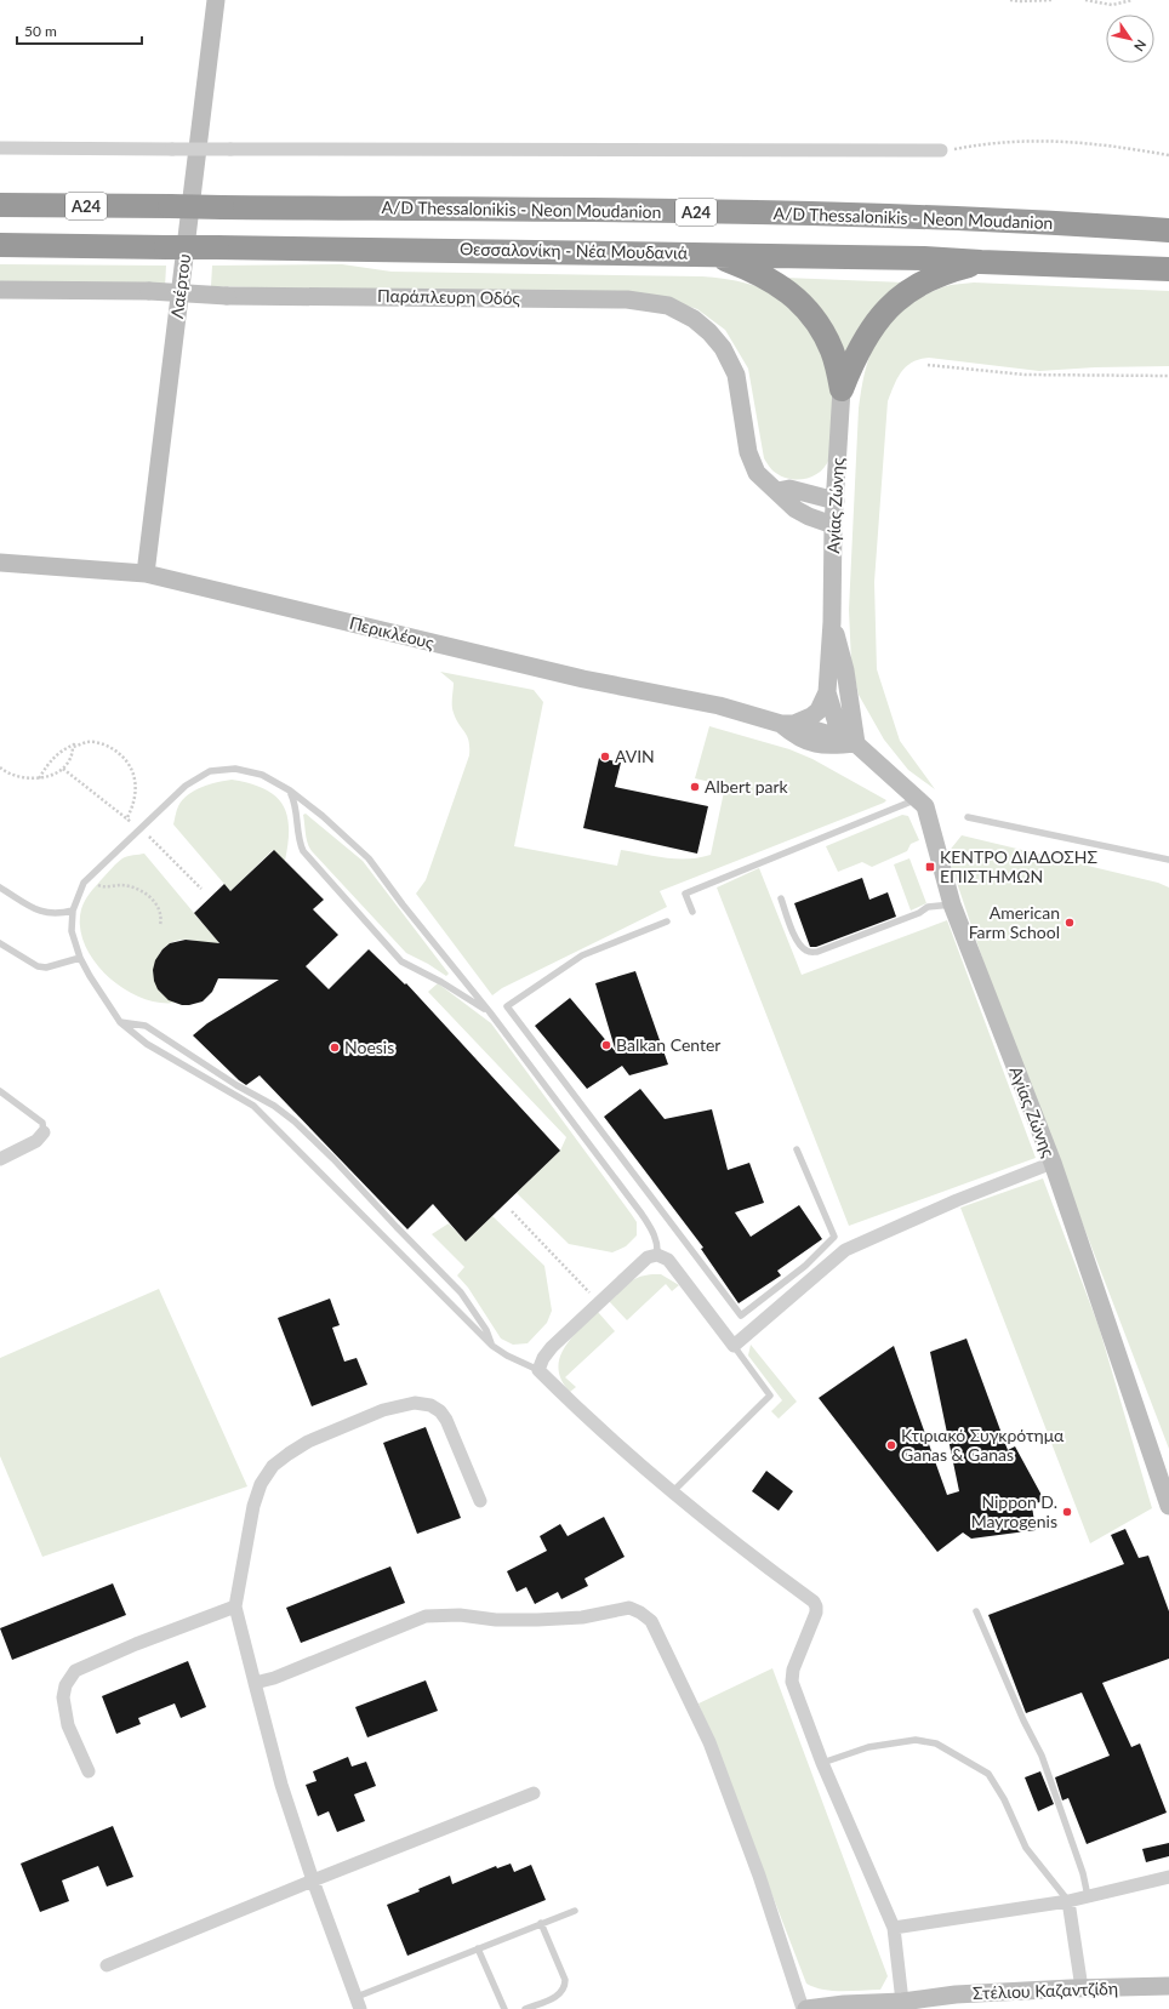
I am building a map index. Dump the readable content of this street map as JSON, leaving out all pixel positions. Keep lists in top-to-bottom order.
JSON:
{
  "streets": {
    "highway": ["Α24", "A/D Thessalonikis - Neon Moudanion", "Θεσσαλονίκη - Νέα Μουδανιά"],
    "street": [
      "Λαέρτου",
      "Παράπλευρη Οδός",
      "Αγίας Ζώνης",
      "Περικλέους",
      "Στέλιου Καζαντζίδη"
    ]
  },
  "crossings": [
    ["Λαέρτου", "Περικλέους"],
    ["Παράπλευρη Οδός", "Αγίας Ζώνης"],
    ["Αγίας Ζώνης", "Περικλέους"]
  ],
  "places": {
    "other": [
      "AVIN",
      "Albert park",
      "American Farm School",
      "Balkan Center",
      "Noesis",
      "Κτιριακό Συγκρότημα Ganas & Ganas",
      "Nippon D. Mayrogenis"
    ],
    "transit": ["ΚΕΝΤΡΟ ΔΙΑΔΟΣΗΣ ΕΠΙΣΤΗΜΩΝ"]
  },
  "scale_bar": "50 m",
  "north": "bottom right"
}
